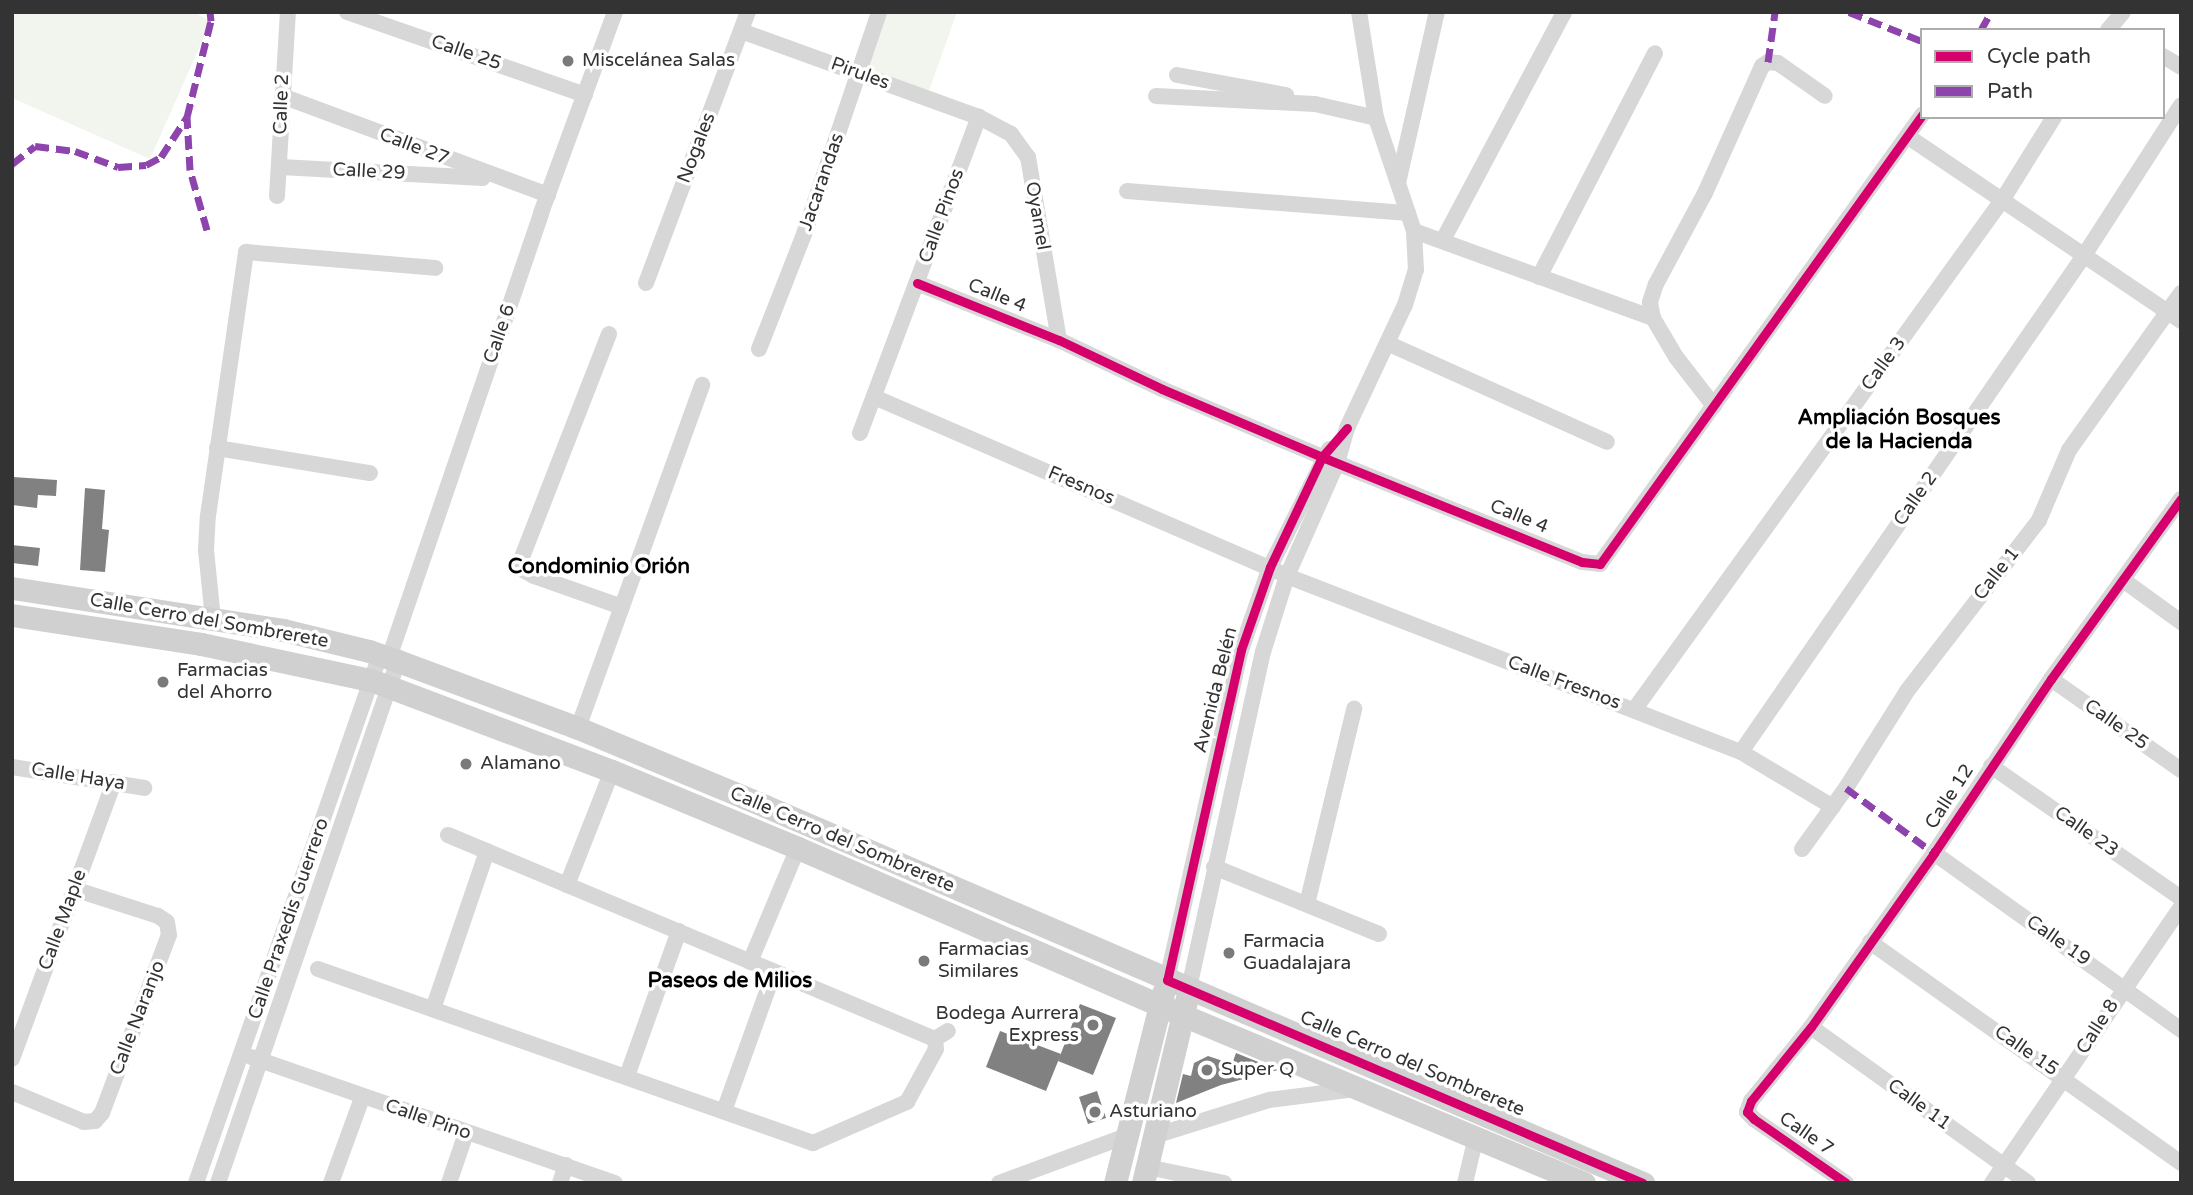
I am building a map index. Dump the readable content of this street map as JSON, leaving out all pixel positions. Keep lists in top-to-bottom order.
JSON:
{
  "streets": {
    "main road": ["Calle Cerro del Sombrerete", "Avenida Belén"],
    "street": [
      "Calle 25",
      "Pirules",
      "Calle 2",
      "Calle 27",
      "Nogales",
      "Calle 29",
      "Jacarandas",
      "Calle Pinos",
      "Oyamel",
      "Calle 4",
      "Calle 6",
      "Calle 3",
      "Fresnos",
      "Calle 1",
      "Calle Fresnos",
      "Calle Haya",
      "Calle 12",
      "Calle 23",
      "Calle Praxedis Guerrero",
      "Calle Maple",
      "Calle 19",
      "Calle Naranjo",
      "Calle 8",
      "Calle 15",
      "Calle 11",
      "Calle Pino",
      "Calle 7"
    ]
  },
  "crossings": [
    ["Calle 25", "Calle 6"],
    ["Calle 25", "Calle 12"],
    ["Pirules", "Nogales"],
    ["Pirules", "Jacarandas"],
    ["Pirules", "Calle Pinos"],
    ["Pirules", "Oyamel"],
    ["Calle 2", "Calle 27"],
    ["Calle 2", "Calle 29"],
    ["Calle 2", "Calle Fresnos"],
    ["Calle 27", "Calle 29"],
    ["Calle 27", "Calle 6"],
    ["Calle Pinos", "Oyamel"],
    ["Calle Pinos", "Calle 4"],
    ["Calle Pinos", "Fresnos"],
    ["Oyamel", "Calle 4"],
    ["Calle 4", "Avenida Belén"],
    ["Calle 6", "Calle Cerro del Sombrerete"],
    ["Calle 6", "Calle Praxedis Guerrero"],
    ["Calle 3", "Calle Fresnos"],
    ["Fresnos", "Calle Fresnos"],
    ["Fresnos", "Avenida Belén"],
    ["Calle 1", "Calle Fresnos"],
    ["Calle Cerro del Sombrerete", "Avenida Belén"],
    ["Calle Cerro del Sombrerete", "Calle Praxedis Guerrero"],
    ["Calle Fresnos", "Avenida Belén"],
    ["Calle Haya", "Calle Maple"],
    ["Calle 12", "Calle 23"],
    ["Calle 12", "Calle 19"],
    ["Calle 12", "Calle 15"],
    ["Calle 12", "Calle 11"],
    ["Calle 12", "Calle 7"],
    ["Calle Praxedis Guerrero", "Calle Pino"],
    ["Calle Maple", "Calle Naranjo"],
    ["Calle 19", "Calle 8"],
    ["Calle 8", "Calle 15"],
    ["Calle 8", "Calle 11"]
  ],
  "districts": ["Ampliación Bosques de la Hacienda", "Condominio Orión", "Paseos de Milios"],
  "places": [
    "Miscelánea Salas",
    "Farmacias del Ahorro",
    "Alamano",
    "Farmacia Guadalajara",
    "Farmacias Similares",
    "Bodega Aurrera Express",
    "Super Q",
    "Asturiano"
  ],
  "legend": ["Cycle path", "Path"]
}
